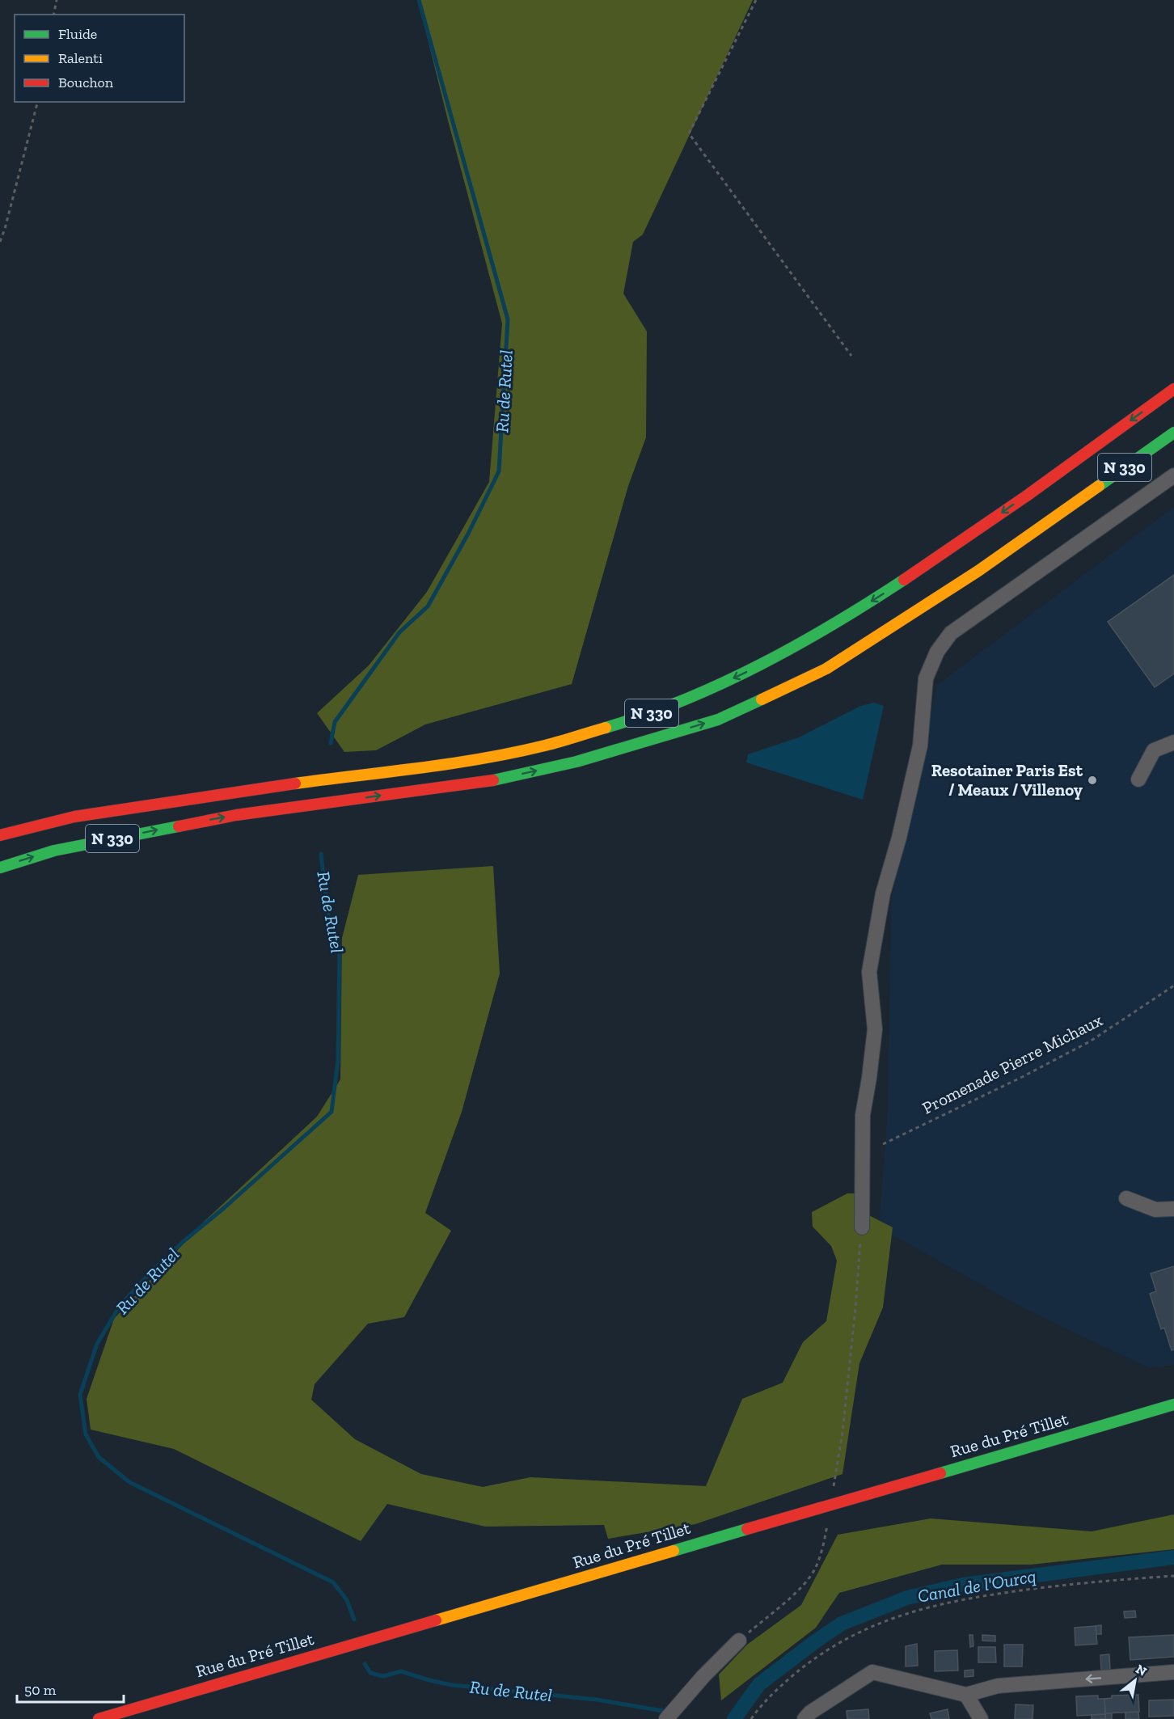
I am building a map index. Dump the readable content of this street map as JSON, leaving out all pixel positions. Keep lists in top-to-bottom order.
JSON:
{
  "streets": {
    "main road": ["N 330", "Rue du Pré Tillet"],
    "path": ["Promenade Pierre Michaux"]
  },
  "water": ["Ru de Rutel", "Canal de l'Ourcq"],
  "places": ["Resotainer Paris Est / Meaux / Villenoy"],
  "legend": ["Fluide", "Ralenti", "Bouchon"],
  "scale_bar": "50 m",
  "north": "top right"
}
